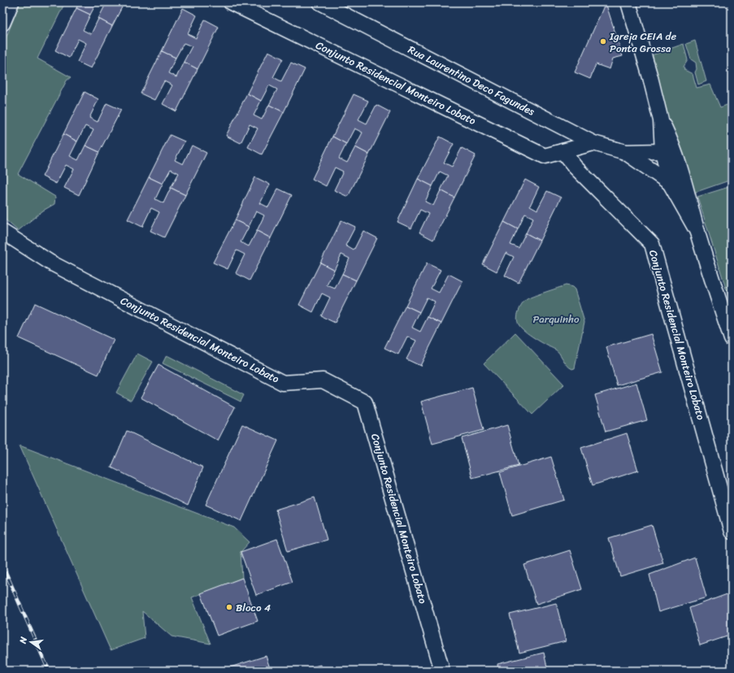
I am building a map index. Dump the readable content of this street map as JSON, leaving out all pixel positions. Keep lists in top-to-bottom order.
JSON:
{
  "streets": {
    "street": ["Rua Laurentino Deco Fagundes", "Conjunto Residencial Monteiro Lobato"]
  },
  "crossings": [
    ["Rua Laurentino Deco Fagundes", "Conjunto Residencial Monteiro Lobato"]
  ],
  "parks": ["Parquinho"],
  "places": ["Igreja CEIA de Ponta Grossa", "Bloco 4"],
  "north": "left"
}
